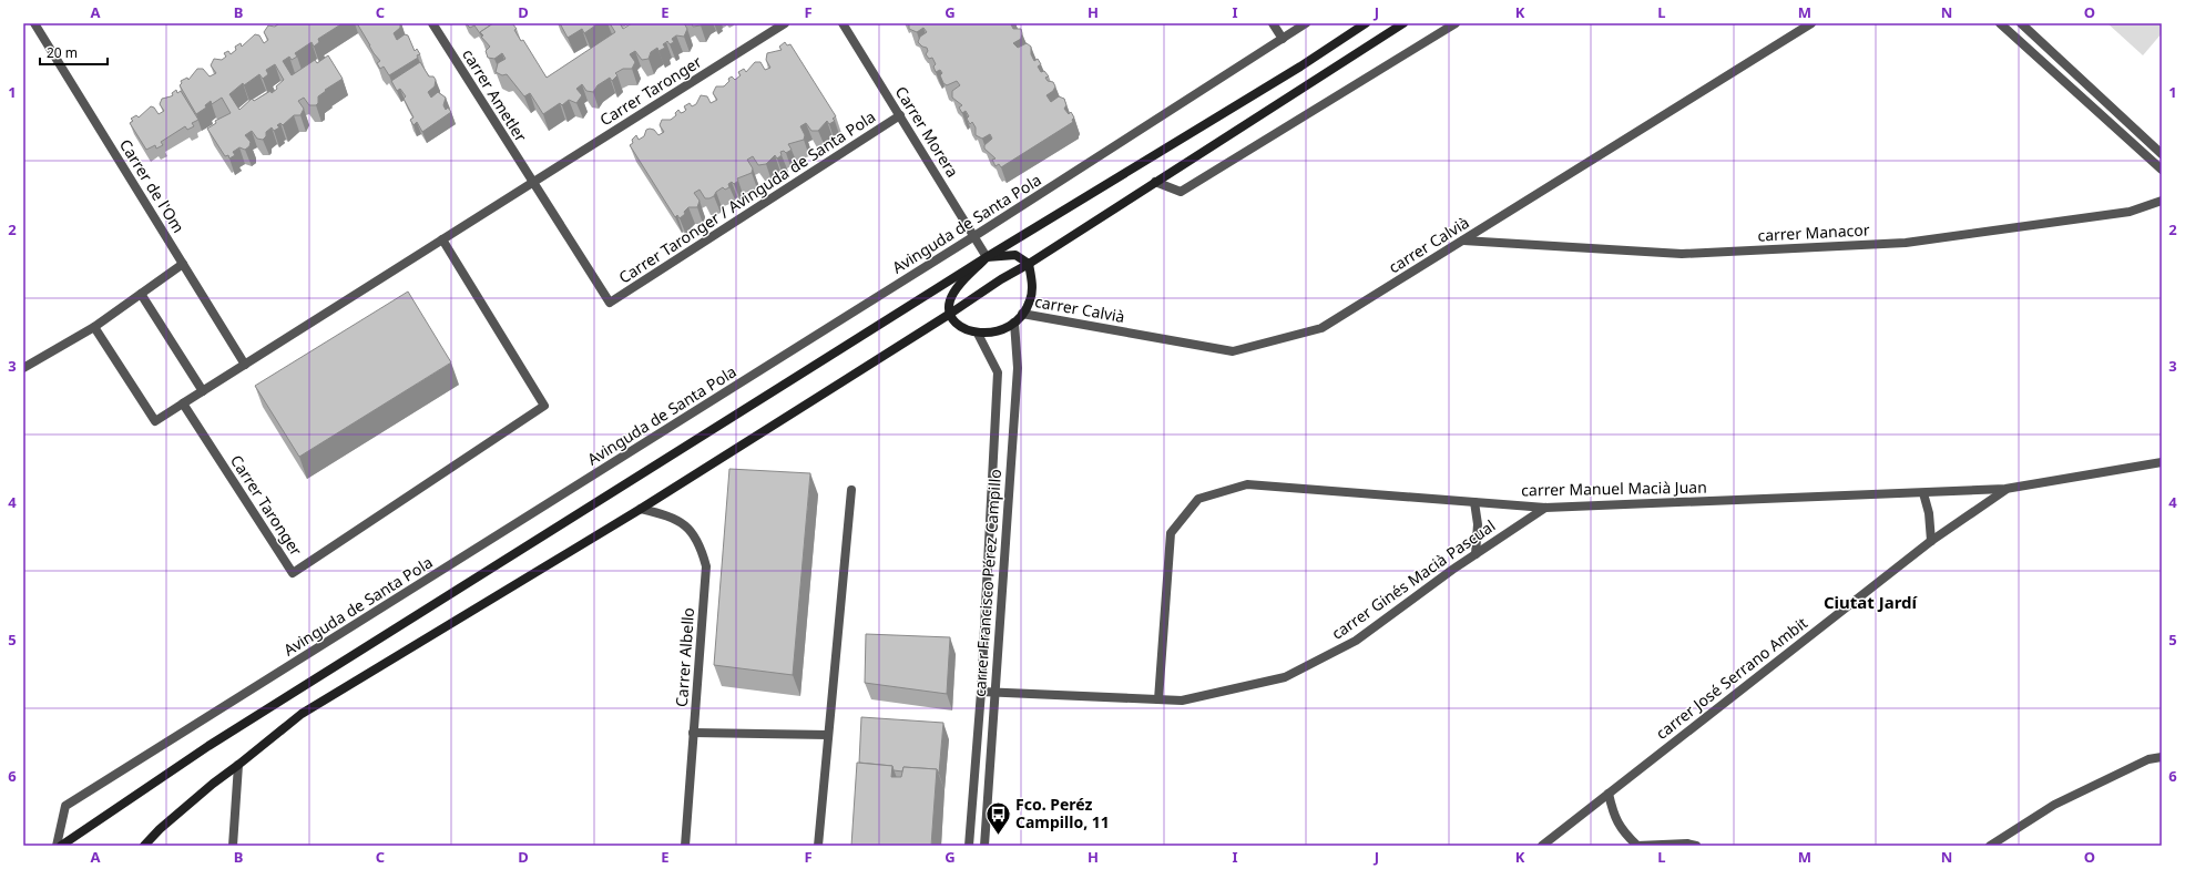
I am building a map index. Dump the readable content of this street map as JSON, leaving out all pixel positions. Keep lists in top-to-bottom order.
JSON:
{
  "streets": {
    "street": [
      "Carrer Taronger",
      "carrer Ametler",
      "Carrer Morera",
      "Carrer de l'Om",
      "Carrer Taronger / Avinguda de Santa Pola",
      "Avinguda de Santa Pola",
      "carrer Manacor",
      "carrer Calvià",
      "carrer Manuel Macià Juan",
      "carrer Ginés Macià Pascual",
      "carrer Francisco Pérez Campillo",
      "Carrer Albello",
      "carrer José Serrano Ambit"
    ]
  },
  "crossings": [
    ["Carrer Taronger", "carrer Ametler"],
    ["Carrer Taronger", "Carrer de l'Om"],
    ["Carrer Taronger", "Carrer Taronger / Avinguda de Santa Pola"],
    ["carrer Ametler", "Carrer Taronger / Avinguda de Santa Pola"],
    ["Carrer Morera", "Carrer Taronger / Avinguda de Santa Pola"],
    ["Carrer Morera", "Avinguda de Santa Pola"],
    ["carrer Manacor", "carrer Calvià"],
    ["carrer Manuel Macià Juan", "carrer Ginés Macià Pascual"],
    ["carrer Manuel Macià Juan", "carrer José Serrano Ambit"],
    ["carrer Ginés Macià Pascual", "carrer Francisco Pérez Campillo"]
  ],
  "districts": ["Ciutat Jardí"],
  "places": {
    "bus stop": ["Fco. Peréz Campillo, 11"]
  },
  "scale_bar": "20 m",
  "grid": {
    "columns": [
      "A",
      "B",
      "C",
      "D",
      "E",
      "F",
      "G",
      "H",
      "I",
      "J",
      "K",
      "L",
      "M",
      "N",
      "O"
    ],
    "rows": [
      "1",
      "2",
      "3",
      "4",
      "5",
      "6"
    ]
  }
}
